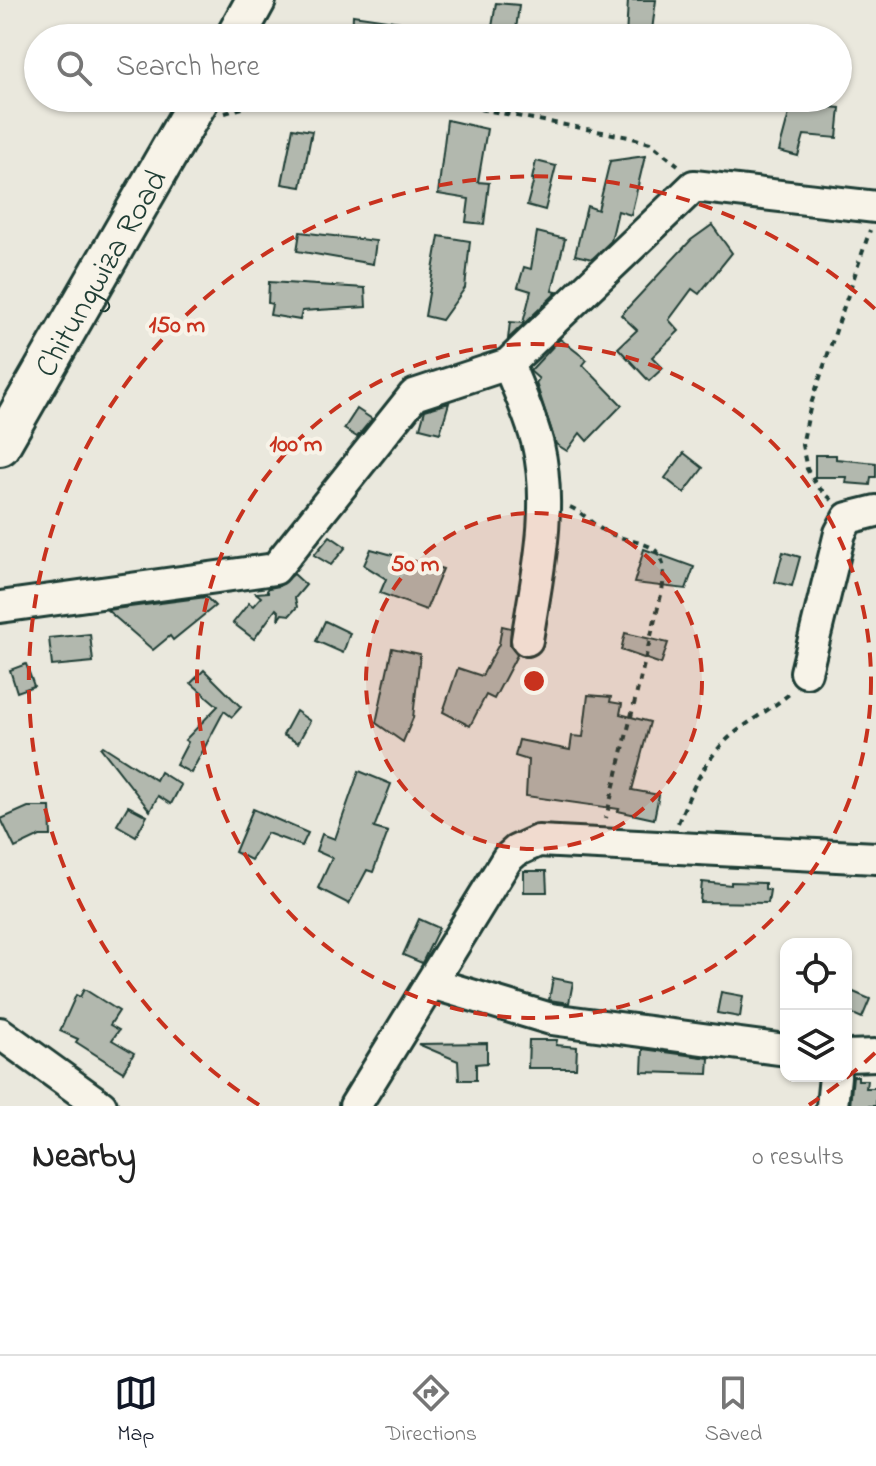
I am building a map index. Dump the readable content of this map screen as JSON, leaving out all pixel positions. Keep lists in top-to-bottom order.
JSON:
{
  "streets": {
    "main road": ["Chitungwiza Road"]
  },
  "page": {
    "search": "Search here",
    "heading": ["Nearby", "0 results"],
    "nav": ["Map", "Directions", "Saved"]
  },
  "rings": ["150 m", "100 m", "50 m"]
}
